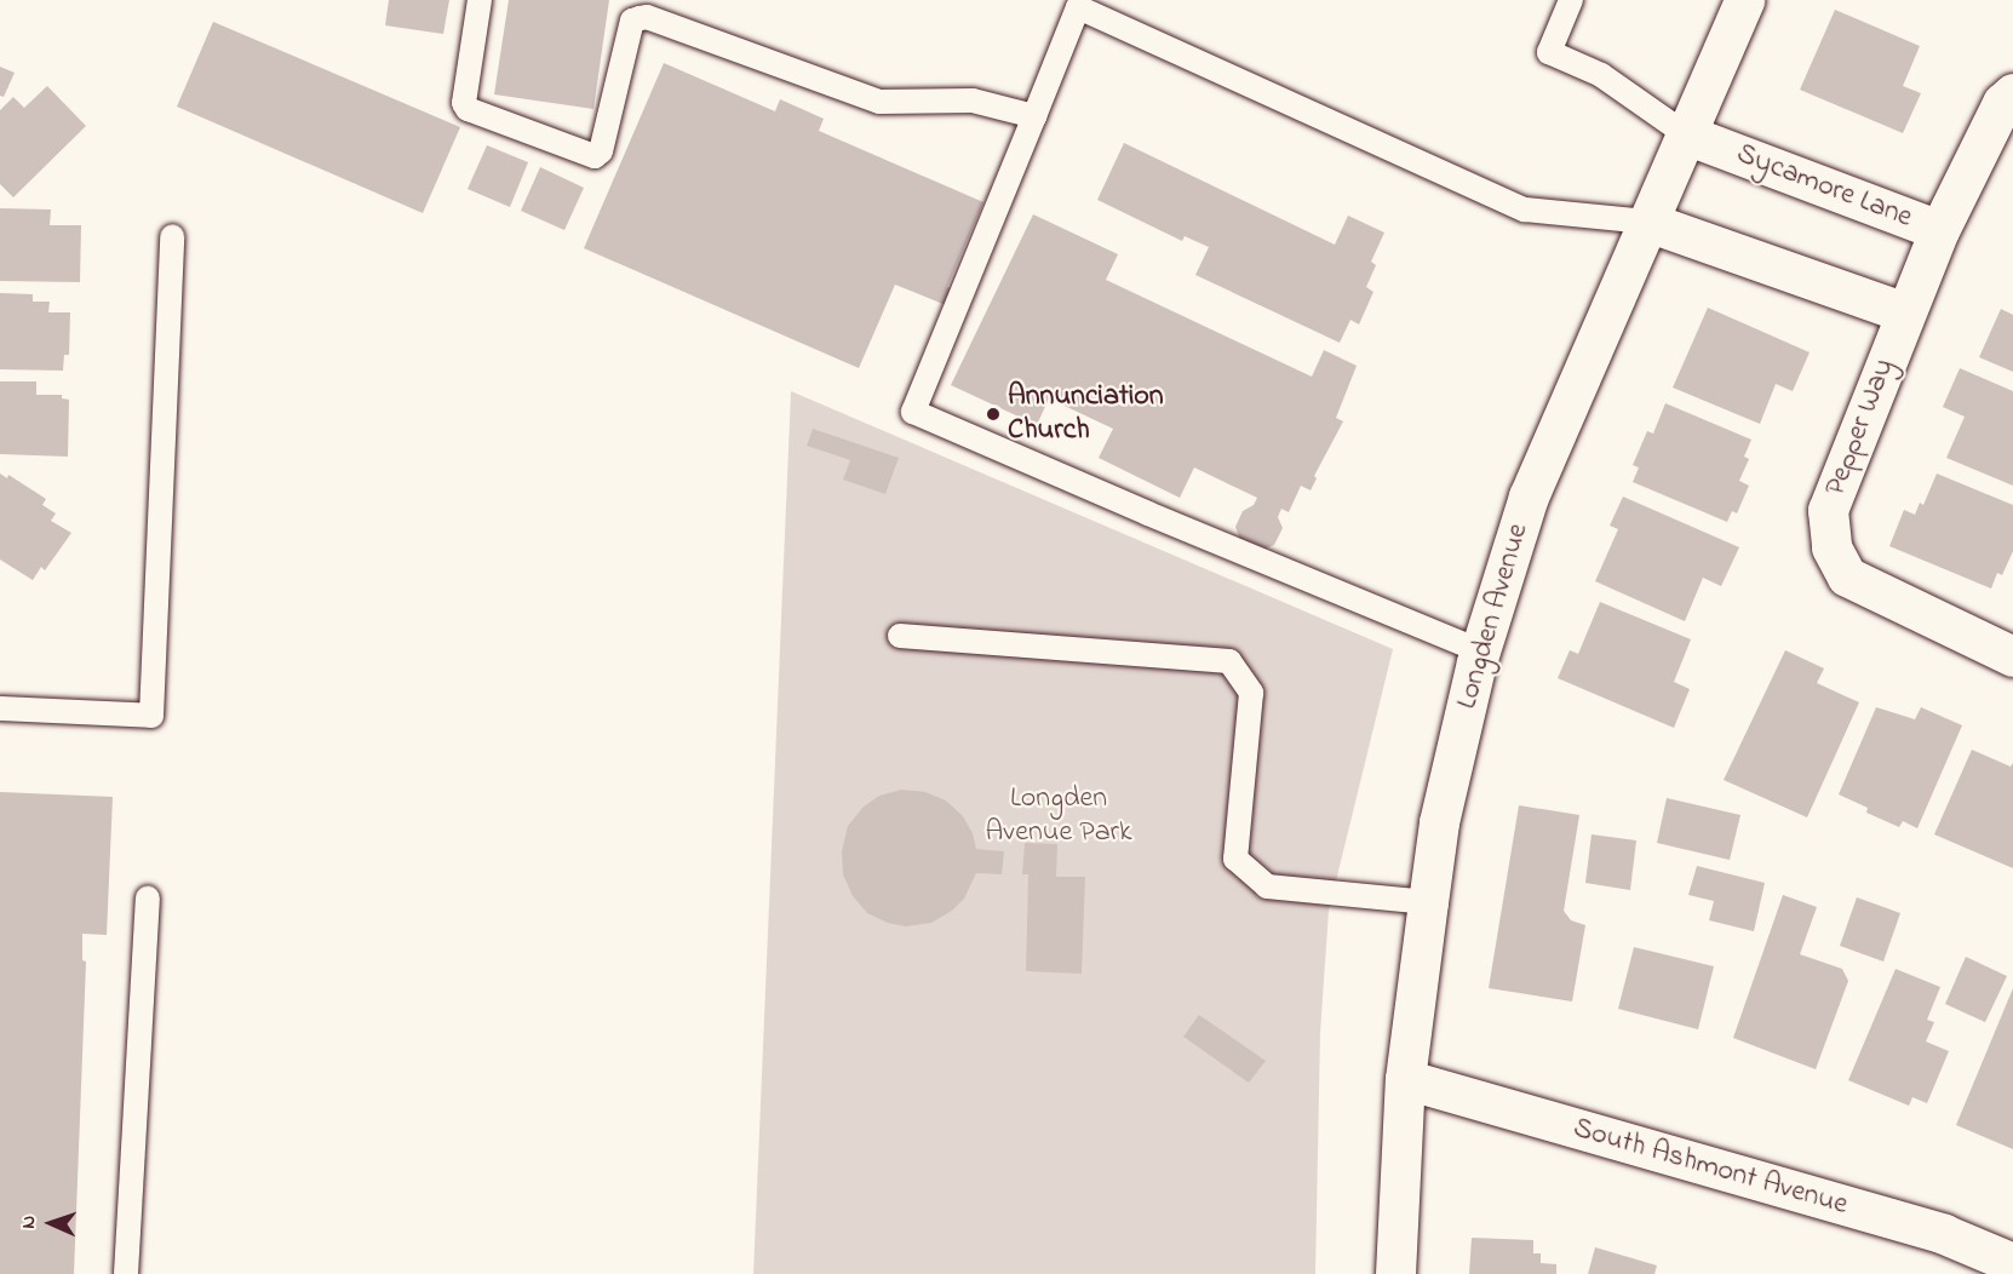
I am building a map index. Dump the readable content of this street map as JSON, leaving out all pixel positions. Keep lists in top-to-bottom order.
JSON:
{
  "streets": {
    "street": [
      "Sycamore Lane",
      "Pepper Way",
      "Longden Avenue",
      "South Ashmont Avenue"
    ]
  },
  "crossings": [
    ["Sycamore Lane", "Pepper Way"],
    ["Sycamore Lane", "Longden Avenue"],
    ["Longden Avenue", "South Ashmont Avenue"]
  ],
  "parks": ["Longden Avenue Park"],
  "places": ["Annunciation Church"],
  "north": "left"
}
